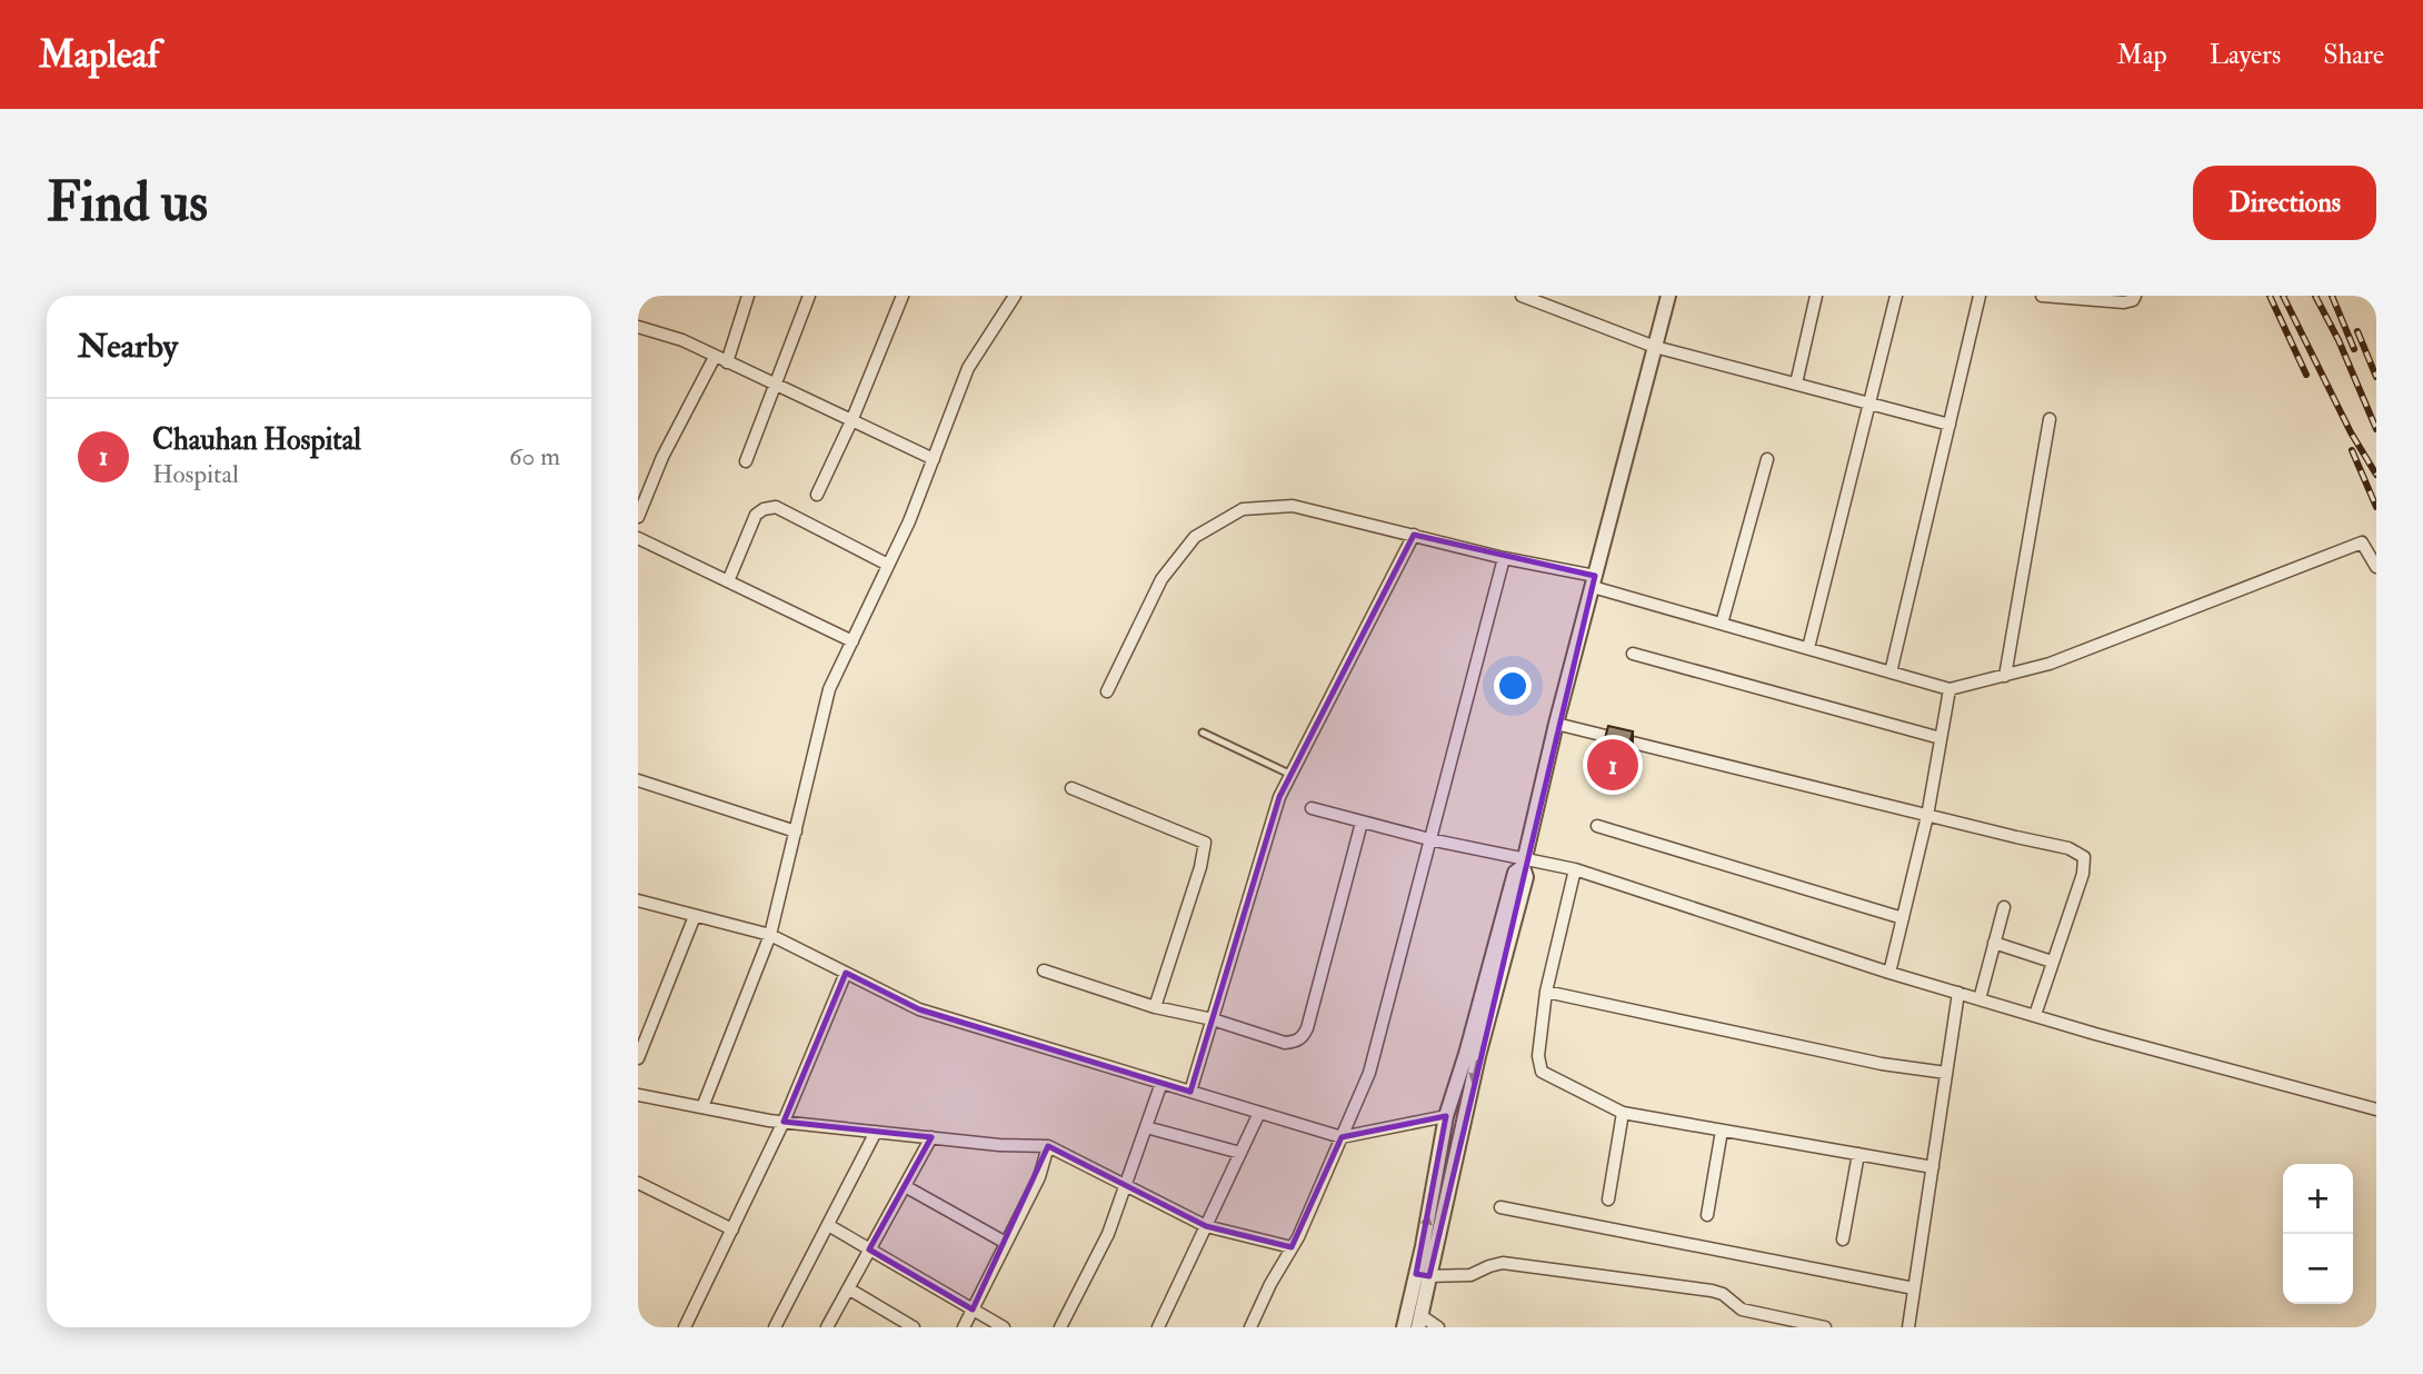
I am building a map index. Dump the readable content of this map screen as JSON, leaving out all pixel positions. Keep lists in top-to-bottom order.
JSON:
{
  "page": {
    "header": "Mapleaf",
    "nav": ["Map", "Layers", "Share"],
    "buttons": "Directions",
    "title": "Find us",
    "heading": "Nearby",
    "list": [
      {
        "mark": "1",
        "name": "Chauhan Hospital",
        "note": "Hospital",
        "value": "60 m"
      }
    ],
    "pins": "1",
    "map_buttons": ["+", "−"]
  }
}
